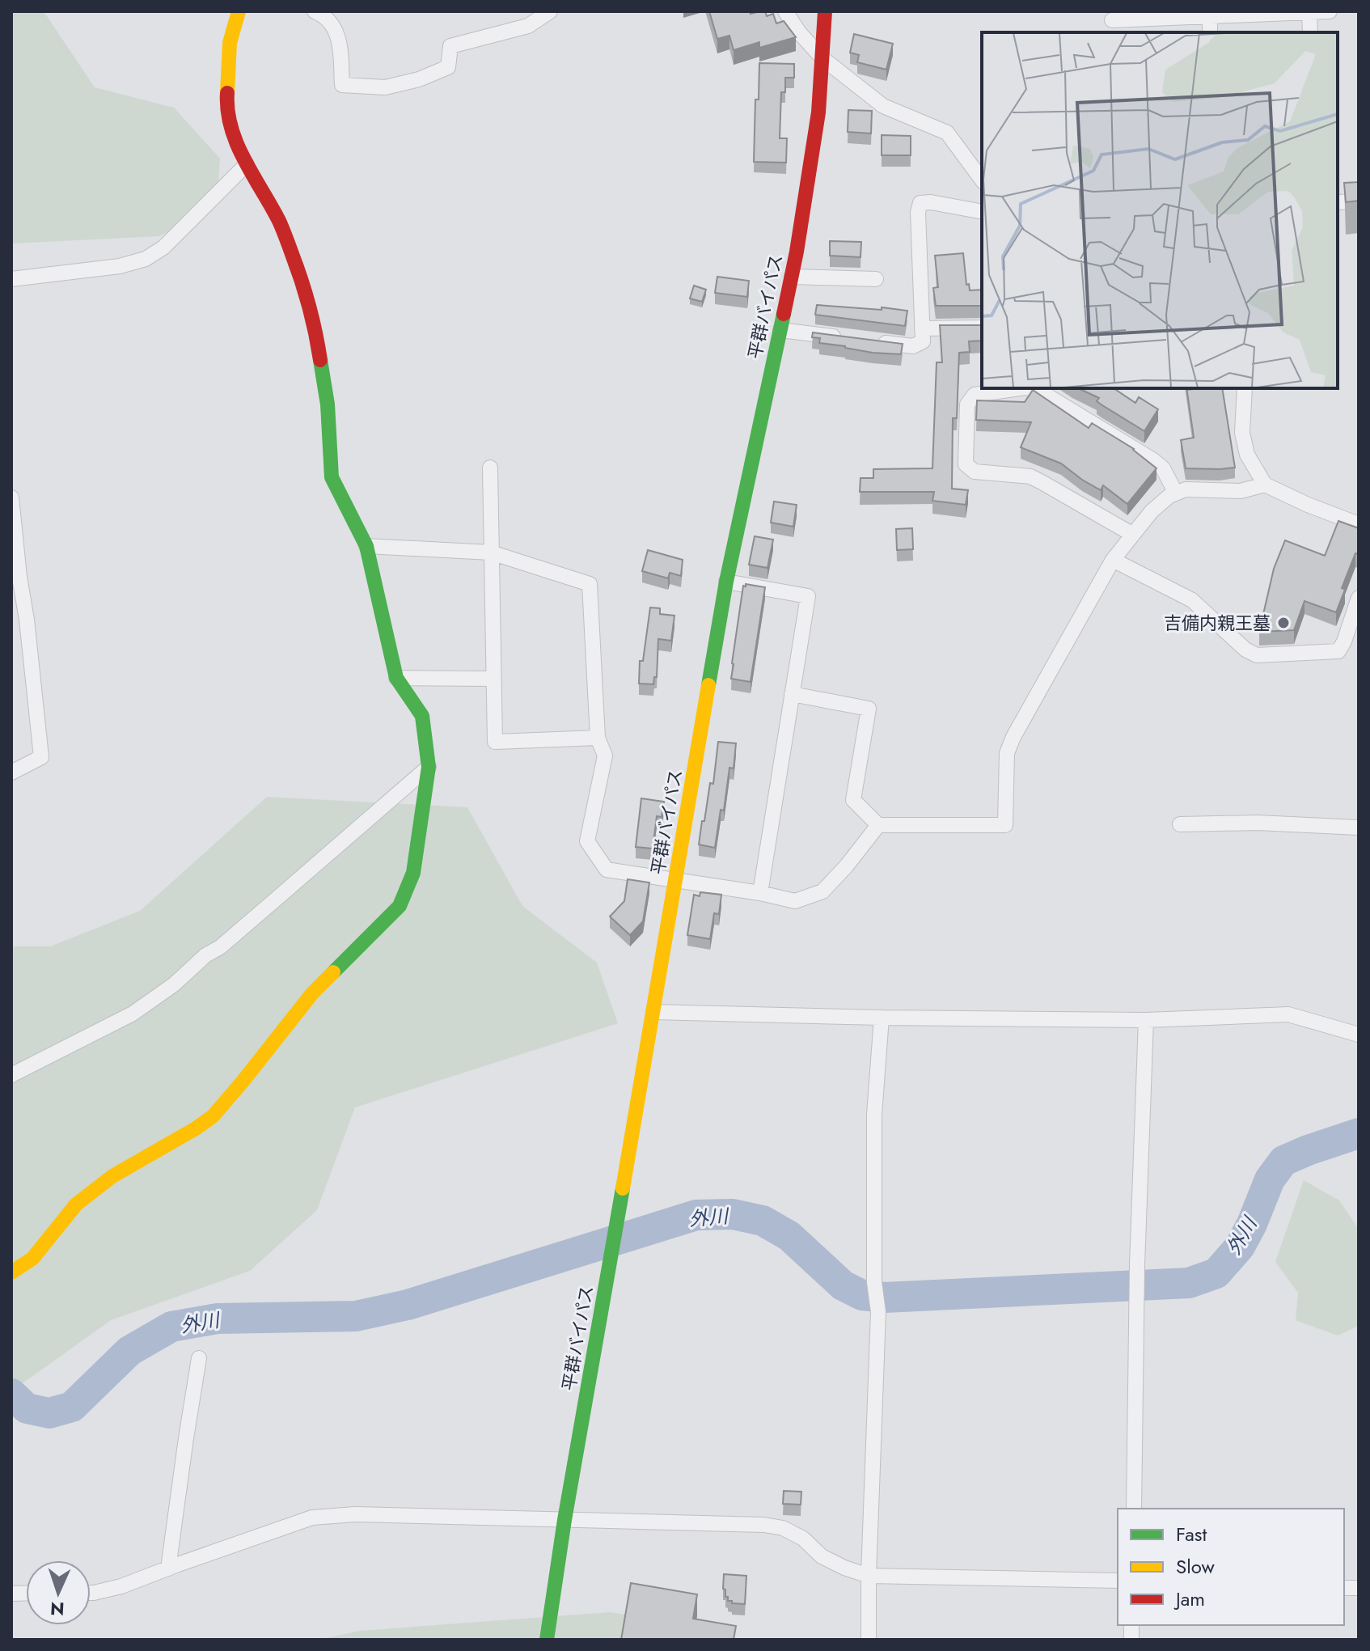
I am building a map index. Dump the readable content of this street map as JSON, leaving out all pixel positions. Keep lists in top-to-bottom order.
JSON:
{
  "streets": {
    "main road": ["平群バイパス"]
  },
  "water": ["外川"],
  "places": ["吉備内親王墓"],
  "legend": ["Fast", "Slow", "Jam"],
  "north": "bottom"
}
